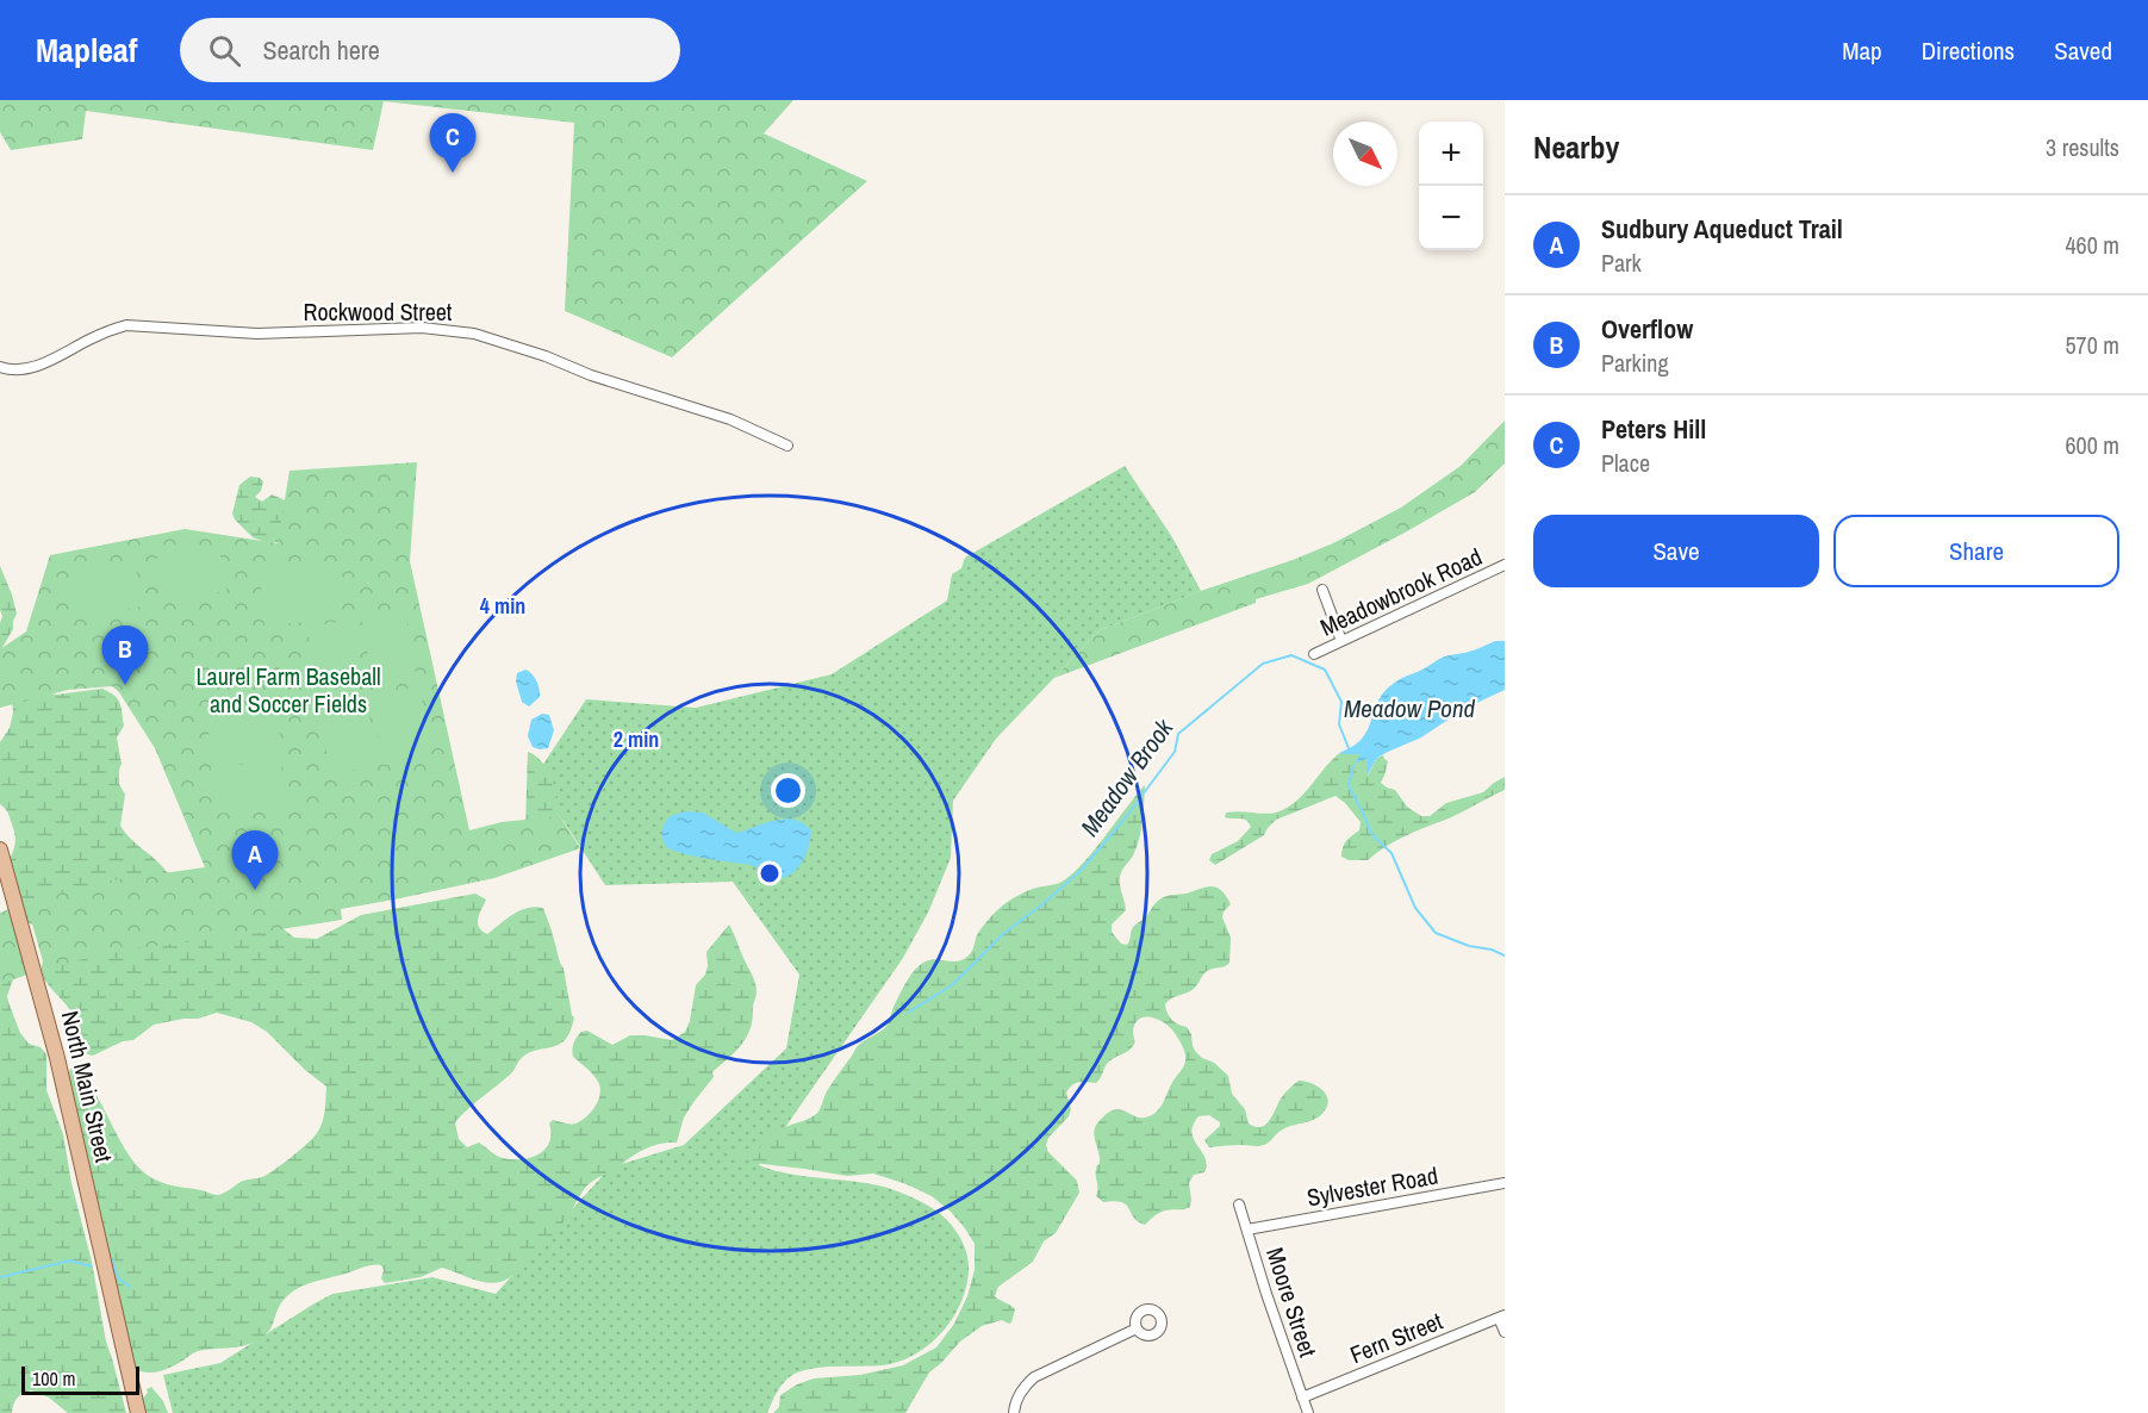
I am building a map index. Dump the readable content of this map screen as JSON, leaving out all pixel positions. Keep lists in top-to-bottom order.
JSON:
{
  "streets": {
    "main road": ["North Main Street"],
    "street": [
      "Rockwood Street",
      "Meadowbrook Road",
      "Sylvester Road",
      "Moore Street",
      "Fern Street"
    ]
  },
  "crossings": [
    ["Sylvester Road", "Moore Street"],
    ["Moore Street", "Fern Street"]
  ],
  "water": ["Meadow Pond", "Meadow Brook"],
  "parks": ["Laurel Farm Baseball and Soccer Fields"],
  "scale_bar": "100 m",
  "north": "bottom right",
  "page": {
    "header": "Mapleaf",
    "search": "Search here",
    "nav": ["Map", "Directions", "Saved"],
    "heading": ["Nearby", "3 results"],
    "pins": ["C", "B", "A"],
    "map_buttons": ["+", "−"],
    "list": [
      {
        "mark": "A",
        "name": "Sudbury Aqueduct Trail",
        "note": "Park",
        "value": "460 m"
      },
      {
        "mark": "B",
        "name": "Overflow",
        "note": "Parking",
        "value": "570 m"
      },
      {
        "mark": "C",
        "name": "Peters Hill",
        "note": "Place",
        "value": "600 m"
      }
    ],
    "buttons": ["Save", "Share"],
    "scale": "100 m"
  },
  "rings": ["4 min", "2 min"]
}
